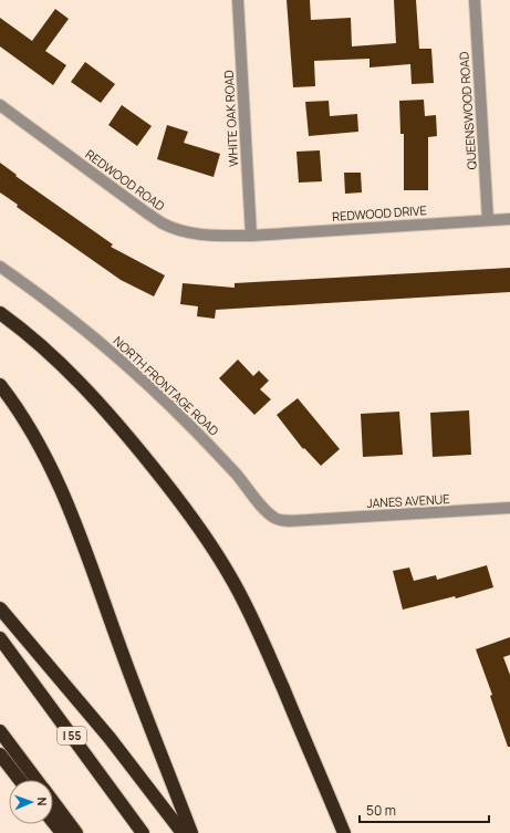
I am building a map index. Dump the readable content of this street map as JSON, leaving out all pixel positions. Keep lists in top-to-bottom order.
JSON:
{
  "streets": {
    "highway": ["I 55"],
    "street": [
      "QUEENSWOOD ROAD",
      "WHITE OAK ROAD",
      "REDWOOD ROAD",
      "REDWOOD DRIVE",
      "NORTH FRONTAGE ROAD",
      "JANES AVENUE"
    ]
  },
  "crossings": [
    ["QUEENSWOOD ROAD", "REDWOOD DRIVE"],
    ["WHITE OAK ROAD", "REDWOOD ROAD"],
    ["WHITE OAK ROAD", "REDWOOD DRIVE"],
    ["REDWOOD ROAD", "REDWOOD DRIVE"],
    ["NORTH FRONTAGE ROAD", "JANES AVENUE"]
  ],
  "scale_bar": "50 m",
  "north": "right"
}
